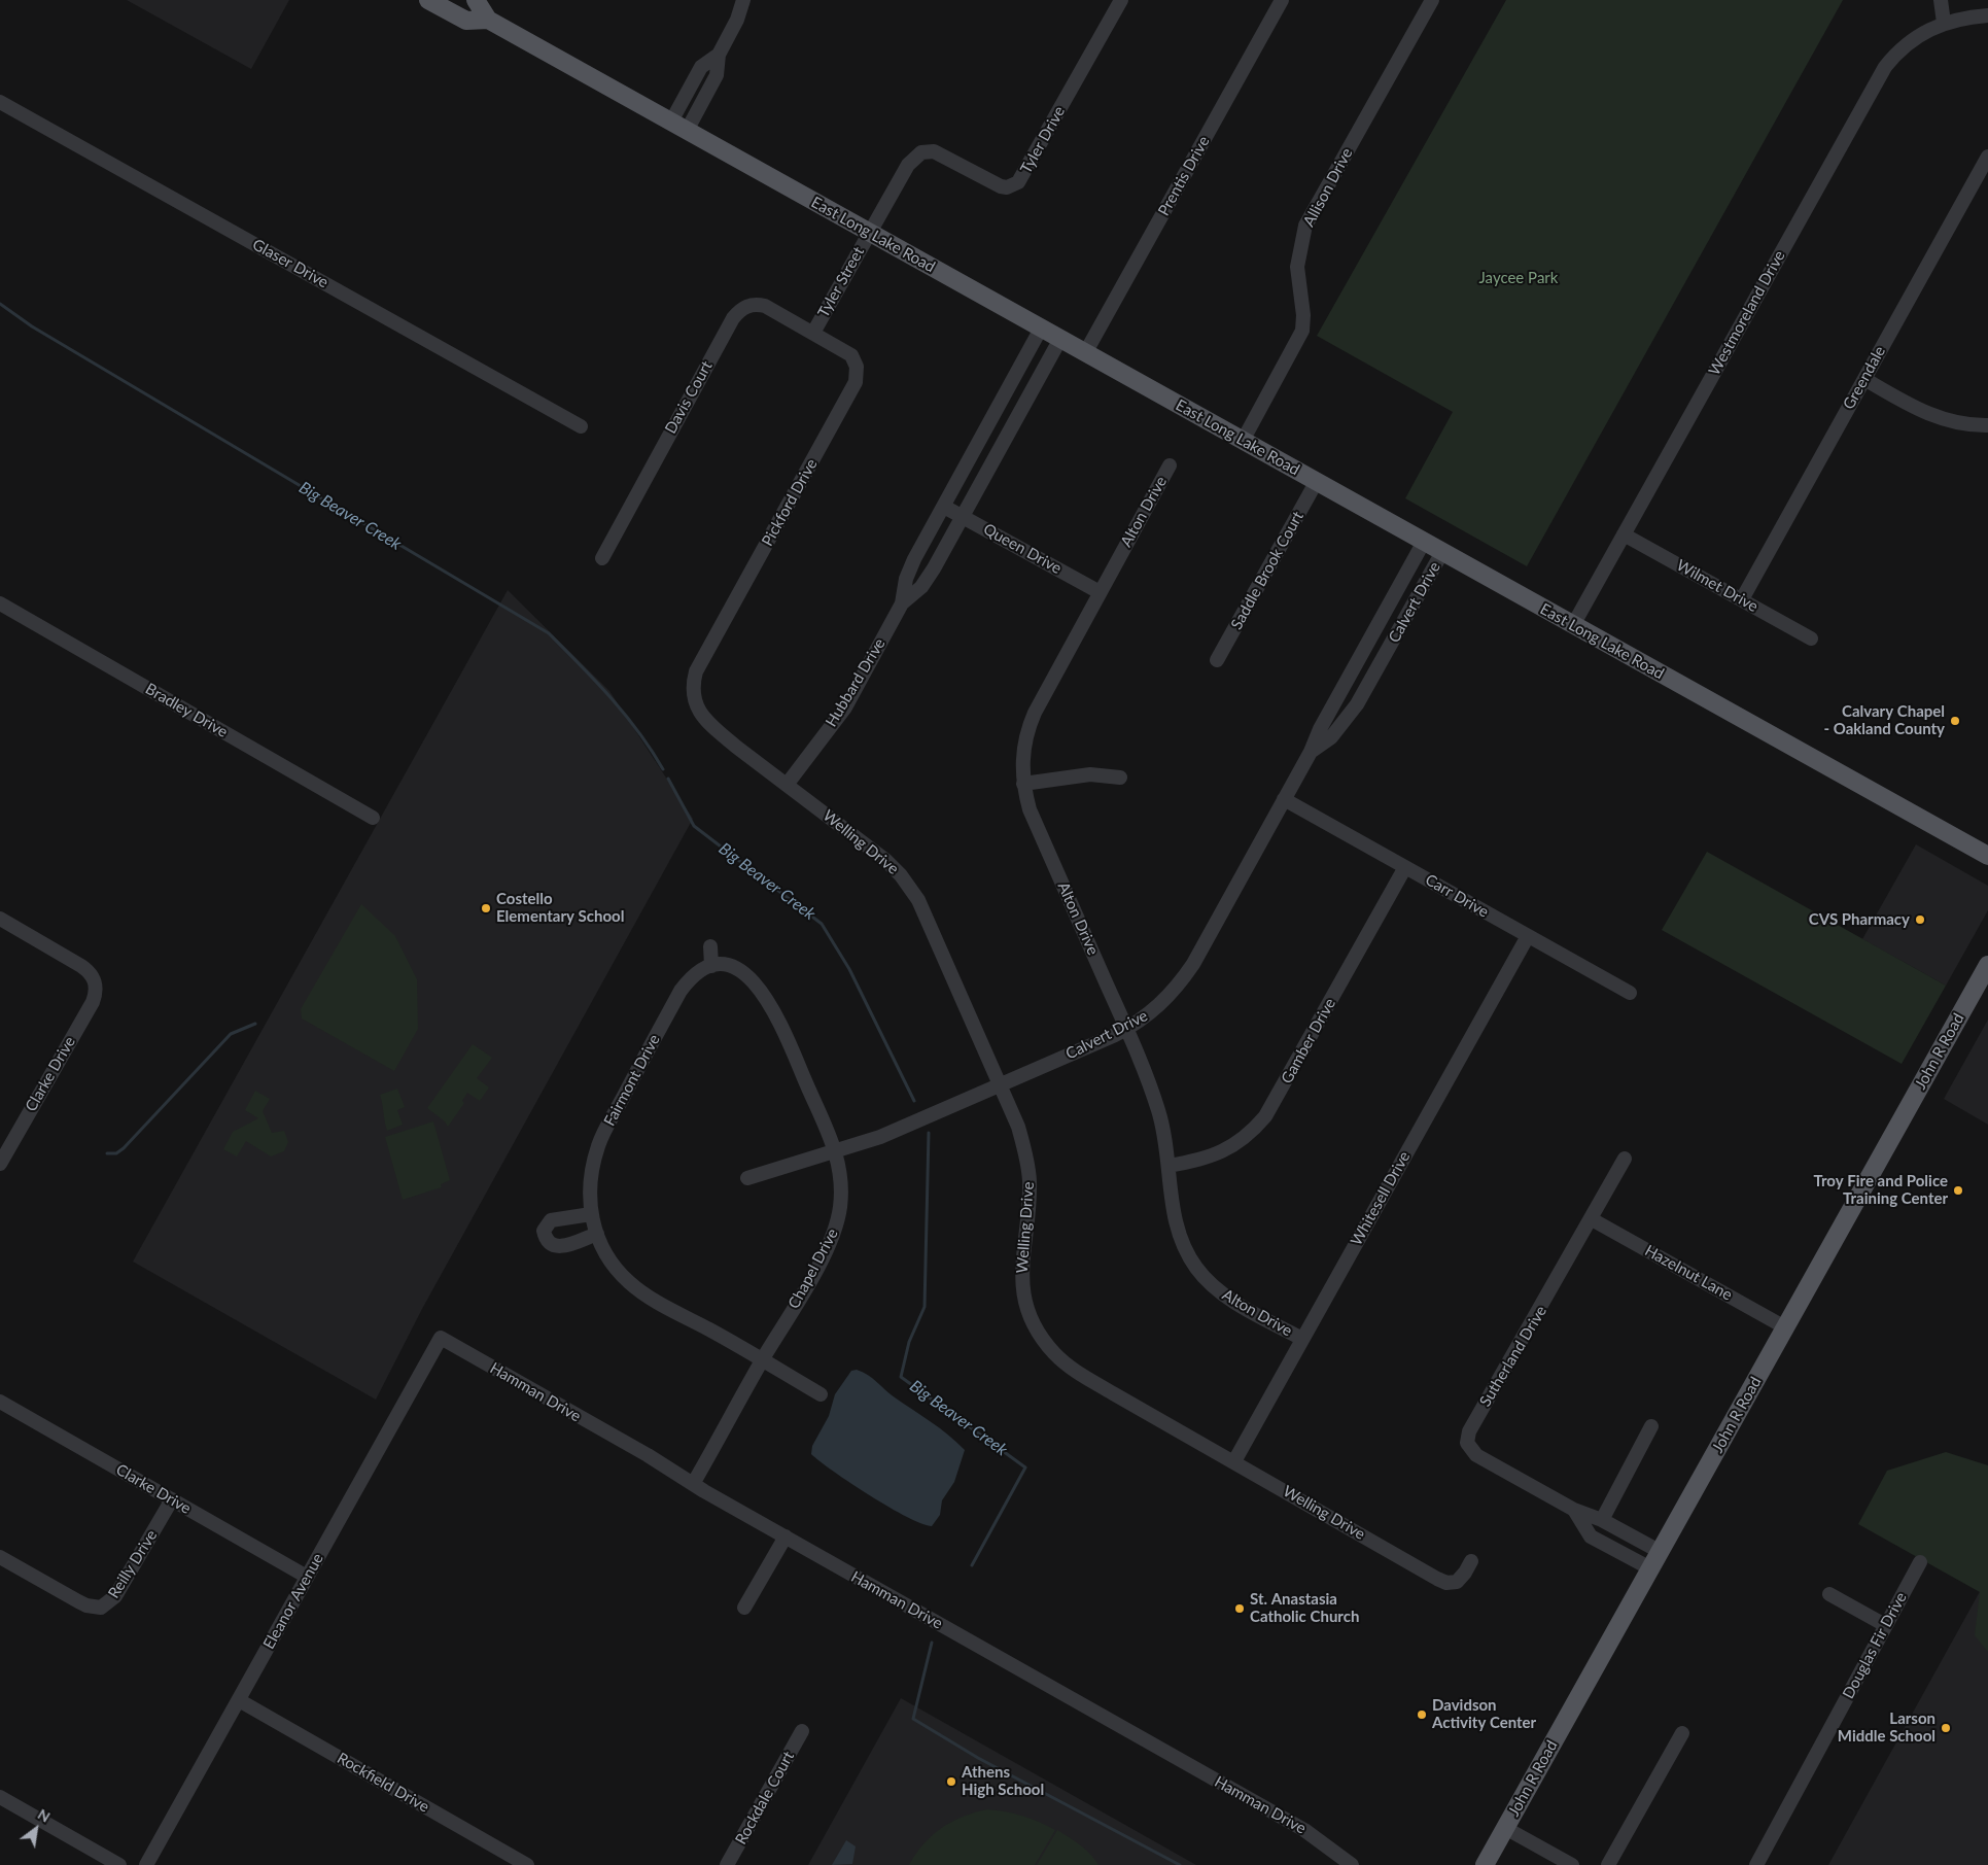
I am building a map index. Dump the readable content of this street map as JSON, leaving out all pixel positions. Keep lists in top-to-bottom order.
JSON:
{
  "streets": {
    "main road": ["East Long Lake Road", "John R Road"],
    "street": [
      "Tyler Drive",
      "Prentis Drive",
      "Allison Drive",
      "Glaser Drive",
      "Tyler Street",
      "Westmoreland Drive",
      "Greendale",
      "Davis Court",
      "Pickford Drive",
      "Alton Drive",
      "Queen Drive",
      "Saddle Brook Court",
      "Wilmet Drive",
      "Calvert Drive",
      "Hubbard Drive",
      "Bradley Drive",
      "Welling Drive",
      "Carr Drive",
      "Gamber Drive",
      "Clarke Drive",
      "Fairmont Drive",
      "Whitesell Drive",
      "Chapel Drive",
      "Hazelnut Lane",
      "Sutherland Drive",
      "Hamman Drive",
      "Reilly Drive",
      "Eleanor Avenue",
      "Douglas Fir Drive",
      "Rockfield Drive",
      "Rockdale Court"
    ]
  },
  "crossings": [
    ["Tyler Drive", "East Long Lake Road"],
    ["Tyler Drive", "Tyler Street"],
    ["Prentis Drive", "East Long Lake Road"],
    ["Allison Drive", "East Long Lake Road"],
    ["East Long Lake Road", "Tyler Street"],
    ["East Long Lake Road", "Westmoreland Drive"],
    ["East Long Lake Road", "Saddle Brook Court"],
    ["East Long Lake Road", "Calvert Drive"],
    ["East Long Lake Road", "Hubbard Drive"],
    ["Tyler Street", "Davis Court"],
    ["Tyler Street", "Pickford Drive"],
    ["Westmoreland Drive", "Wilmet Drive"],
    ["Greendale", "Wilmet Drive"],
    ["Davis Court", "Pickford Drive"],
    ["Pickford Drive", "Welling Drive"],
    ["Alton Drive", "Queen Drive"],
    ["Alton Drive", "Calvert Drive"],
    ["Alton Drive", "Gamber Drive"],
    ["Alton Drive", "Whitesell Drive"],
    ["Queen Drive", "Hubbard Drive"],
    ["Calvert Drive", "Welling Drive"],
    ["Calvert Drive", "Carr Drive"],
    ["Calvert Drive", "Chapel Drive"],
    ["Hubbard Drive", "Welling Drive"],
    ["Welling Drive", "Whitesell Drive"],
    ["Carr Drive", "Gamber Drive"],
    ["Carr Drive", "Whitesell Drive"],
    ["John R Road", "Hazelnut Lane"],
    ["John R Road", "Sutherland Drive"],
    ["Clarke Drive", "Reilly Drive"],
    ["Clarke Drive", "Eleanor Avenue"],
    ["Fairmont Drive", "Chapel Drive"],
    ["Chapel Drive", "Hamman Drive"],
    ["Hazelnut Lane", "Sutherland Drive"],
    ["Hamman Drive", "Eleanor Avenue"],
    ["Eleanor Avenue", "Rockfield Drive"]
  ],
  "water": ["Big Beaver Creek"],
  "parks": ["Jaycee Park"],
  "places": [
    "Calvary Chapel - Oakland County",
    "Costello Elementary School",
    "CVS Pharmacy",
    "Troy Fire and Police Training Center",
    "St. Anastasia Catholic Church",
    "Davidson Activity Center",
    "Larson Middle School",
    "Athens High School"
  ],
  "north": "top right"
}
